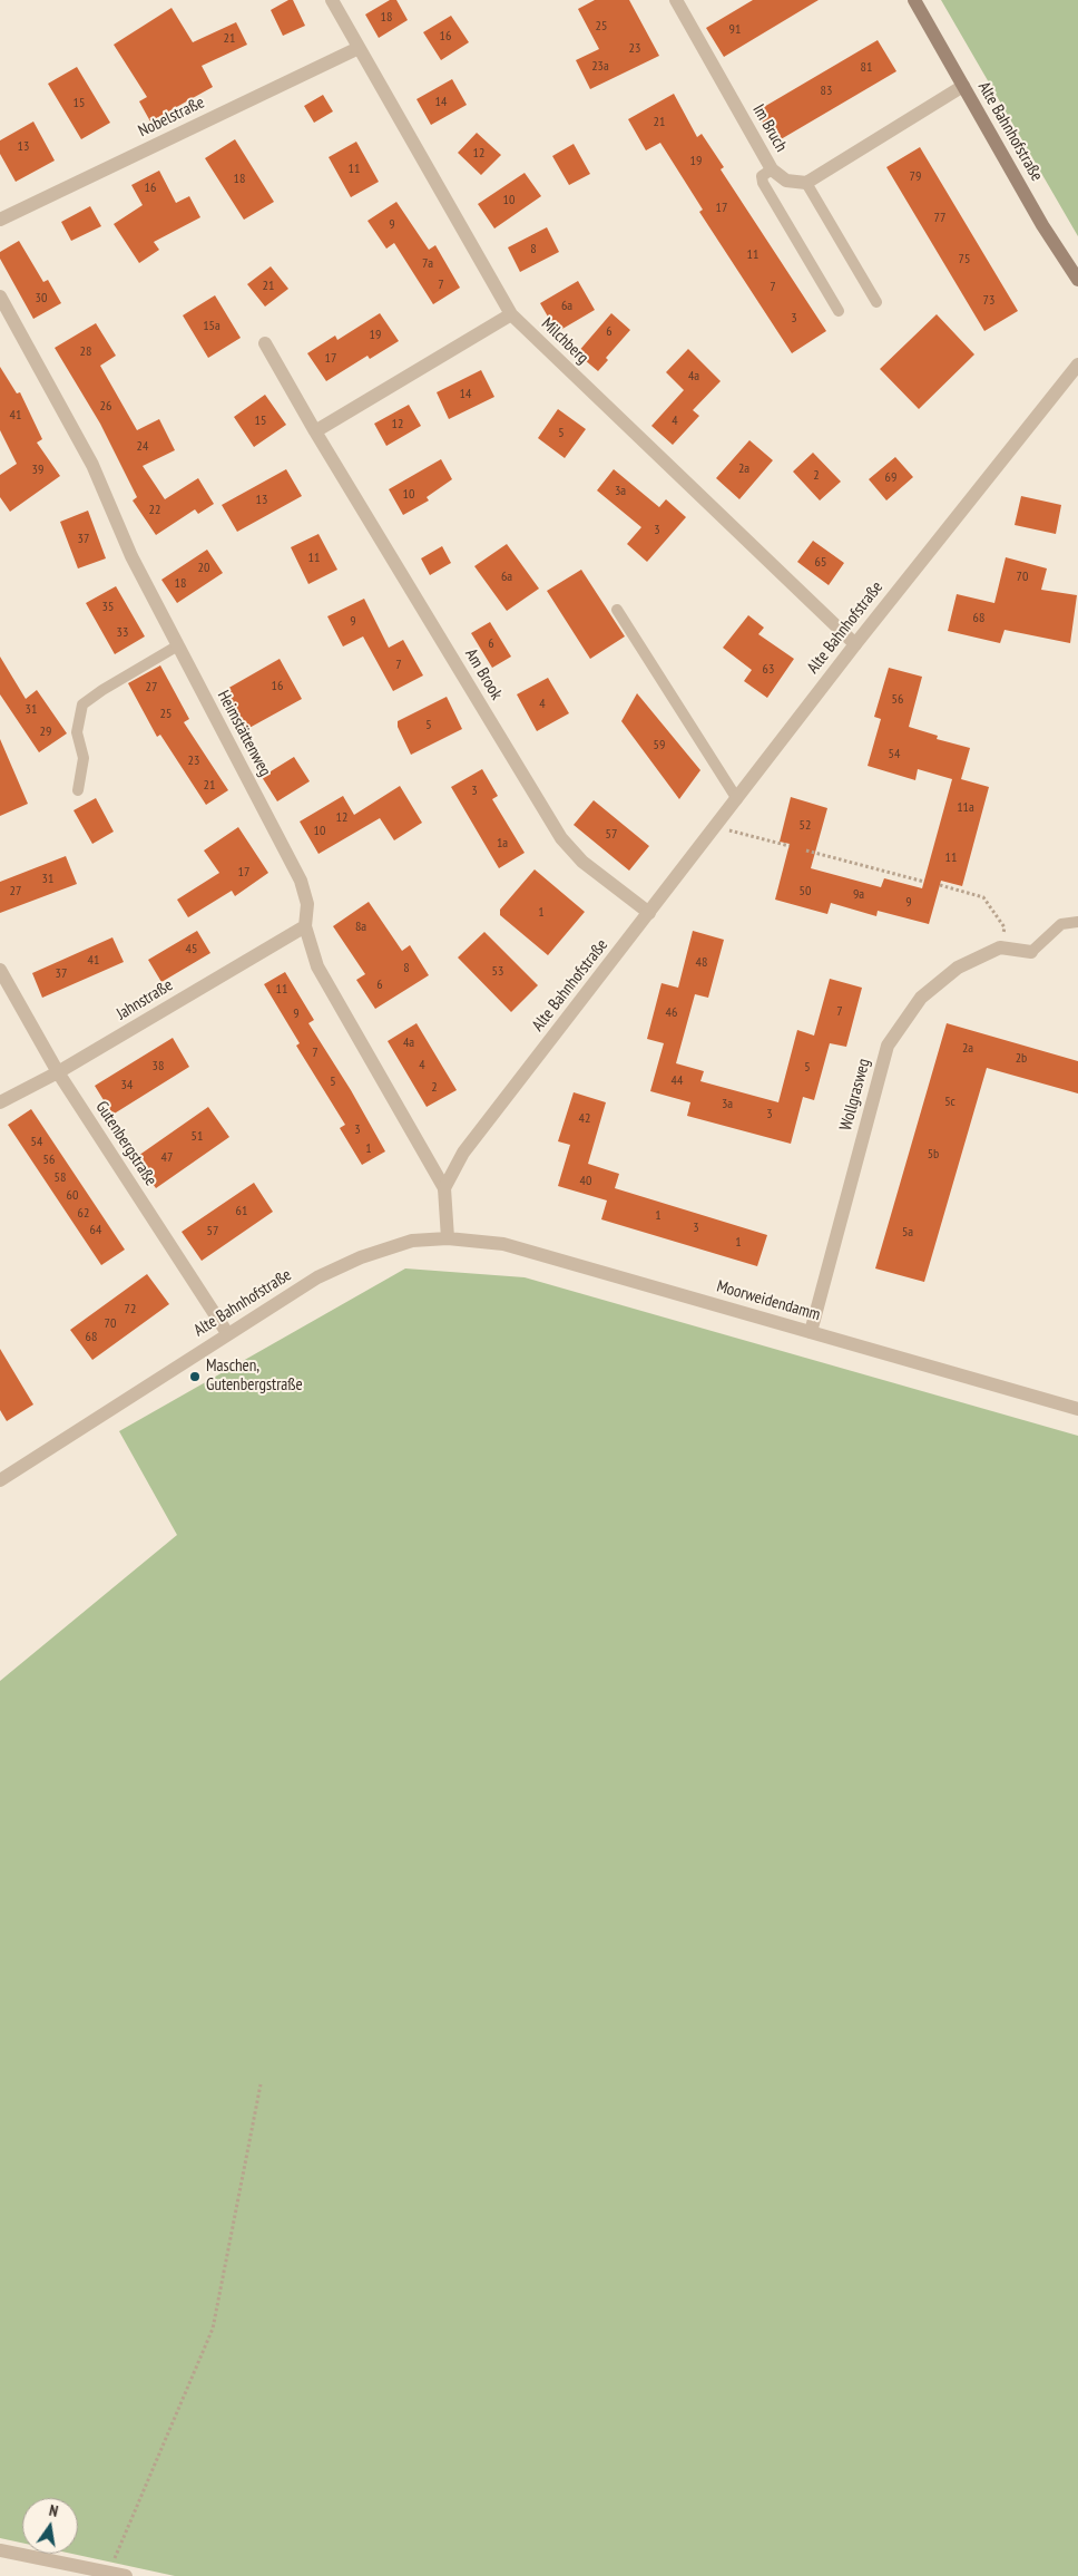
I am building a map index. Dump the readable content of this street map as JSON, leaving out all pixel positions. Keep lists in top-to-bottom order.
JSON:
{
  "streets": {
    "main road": ["Alte Bahnhofstraße"],
    "street": [
      "Nobelstraße",
      "Im Bruch",
      "Milchberg",
      "Am Brook",
      "Heimstättenweg",
      "Jahnstraße",
      "Wollgrasweg",
      "Gutenbergstraße",
      "Moorweidendamm"
    ]
  },
  "crossings": [
    ["Nobelstraße", "Milchberg"],
    ["Alte Bahnhofstraße", "Milchberg"],
    ["Alte Bahnhofstraße", "Am Brook"],
    ["Alte Bahnhofstraße", "Heimstättenweg"],
    ["Alte Bahnhofstraße", "Gutenbergstraße"],
    ["Alte Bahnhofstraße", "Moorweidendamm"],
    ["Heimstättenweg", "Jahnstraße"],
    ["Jahnstraße", "Gutenbergstraße"],
    ["Wollgrasweg", "Moorweidendamm"]
  ],
  "places": ["Maschen, Gutenbergstraße"],
  "house_numbers": [
    "18",
    "25",
    "91",
    "16",
    "21",
    "23",
    "23a",
    "81",
    "83",
    "14",
    "15",
    "21",
    "13",
    "12",
    "19",
    "11",
    "79",
    "18",
    "16",
    "10",
    "17",
    "77",
    "9",
    "8",
    "11",
    "75",
    "7a",
    "7",
    "21",
    "7",
    "30",
    "73",
    "6a",
    "3",
    "15a",
    "6",
    "19",
    "28",
    "17",
    "4a",
    "14",
    "26",
    "41",
    "15",
    "4",
    "12",
    "5",
    "24",
    "2a",
    "39",
    "2",
    "69",
    "3a",
    "10",
    "13",
    "22",
    "3",
    "37",
    "11",
    "65",
    "20",
    "6a",
    "70",
    "18",
    "35",
    "68",
    "9",
    "33",
    "6",
    "7",
    "63",
    "16",
    "27",
    "56",
    "4",
    "31",
    "25",
    "5",
    "29",
    "59",
    "54",
    "23",
    "21",
    "3",
    "11a",
    "12",
    "52",
    "10",
    "57",
    "1a",
    "11",
    "17",
    "31",
    "27",
    "50",
    "9a",
    "9",
    "1",
    "8a",
    "45",
    "41",
    "48",
    "8",
    "53",
    "37",
    "6",
    "11",
    "7",
    "46",
    "9",
    "4a",
    "2a",
    "7",
    "2b",
    "4",
    "38",
    "5",
    "44",
    "5",
    "34",
    "2",
    "5c",
    "3a",
    "3",
    "42",
    "3",
    "51",
    "54",
    "1",
    "5b",
    "47",
    "56",
    "58",
    "40",
    "60",
    "61",
    "62",
    "1",
    "3",
    "64",
    "57",
    "5a",
    "1",
    "72",
    "70",
    "68"
  ],
  "north": "top"
}
